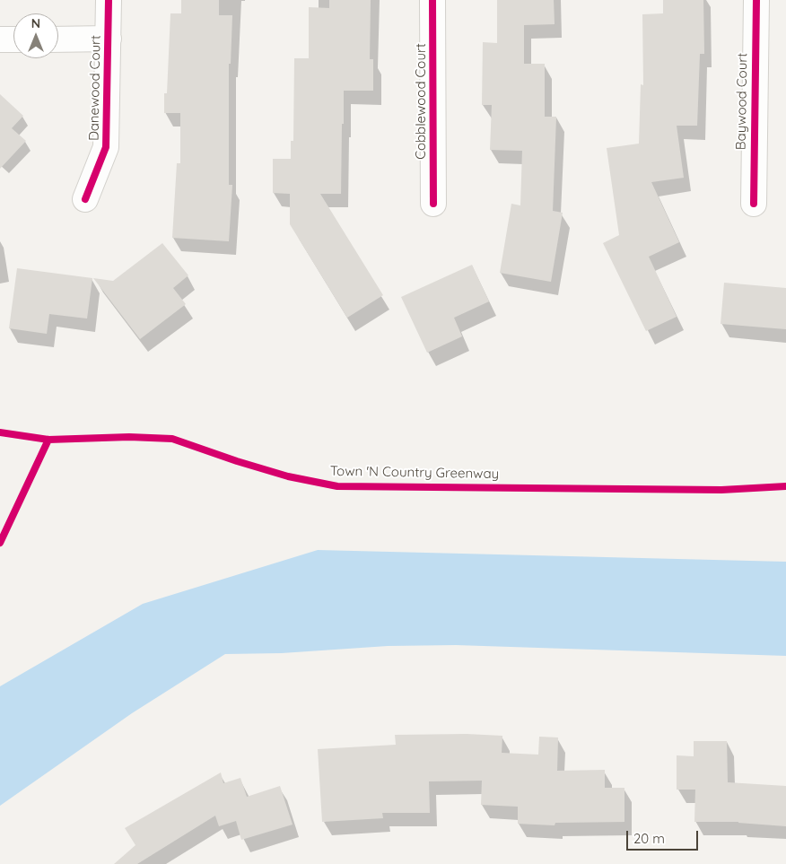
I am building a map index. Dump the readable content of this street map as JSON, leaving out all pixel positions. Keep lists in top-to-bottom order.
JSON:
{
  "streets": {
    "street": ["Danewood Court", "Cobblewood Court", "Baywood Court"],
    "cycle path": ["Town 'N Country Greenway"]
  },
  "scale_bar": "20 m",
  "north": "top"
}
